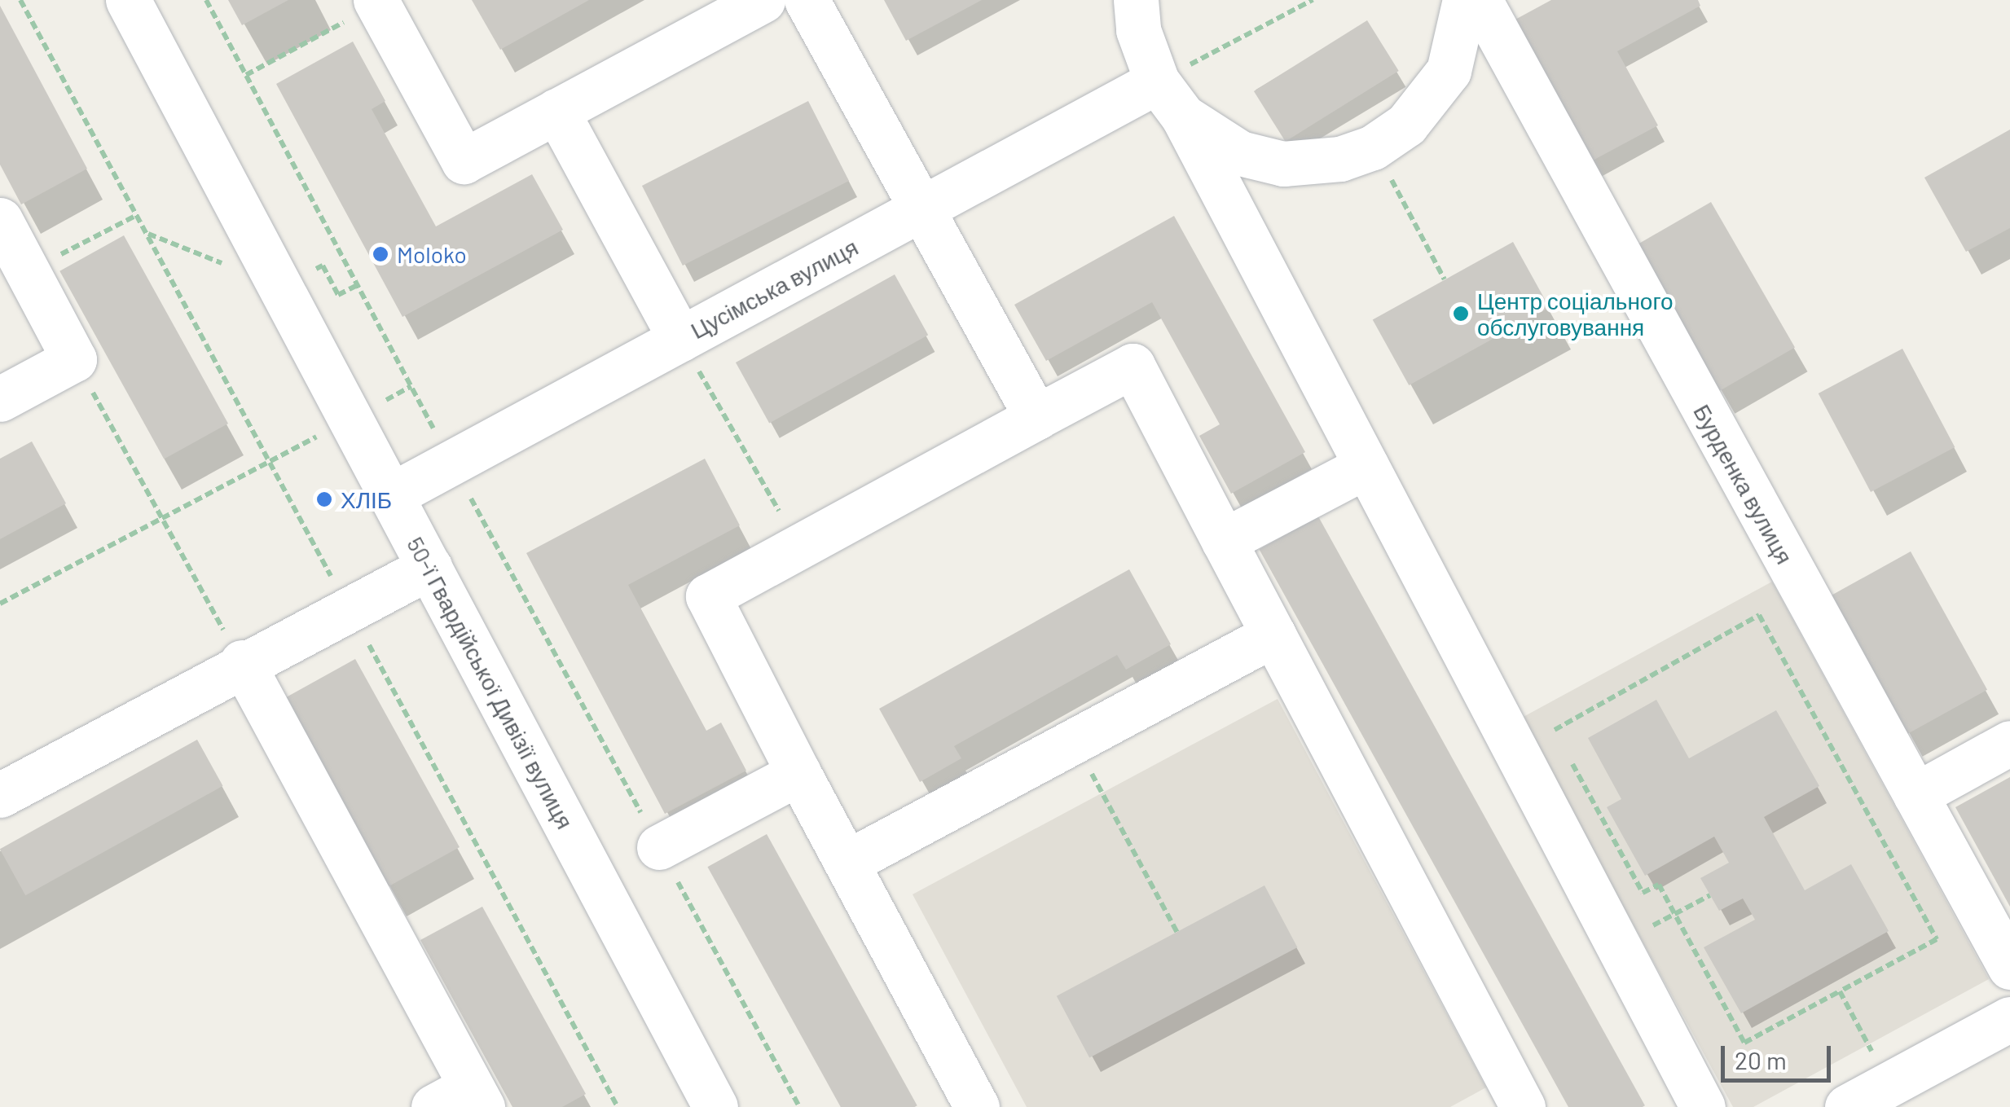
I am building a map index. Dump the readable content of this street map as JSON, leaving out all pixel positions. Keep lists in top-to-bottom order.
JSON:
{
  "streets": {
    "street": ["Цусімська вулиця", "Бурденка вулиця", "50-ї Гвардійської Дивізії вулиця"]
  },
  "crossings": [
    ["Цусімська вулиця", "50-ї Гвардійської Дивізії вулиця"]
  ],
  "places": ["Moloko", "Центр соціального обслуговування", "ХЛІБ"],
  "scale_bar": "20 m"
}
